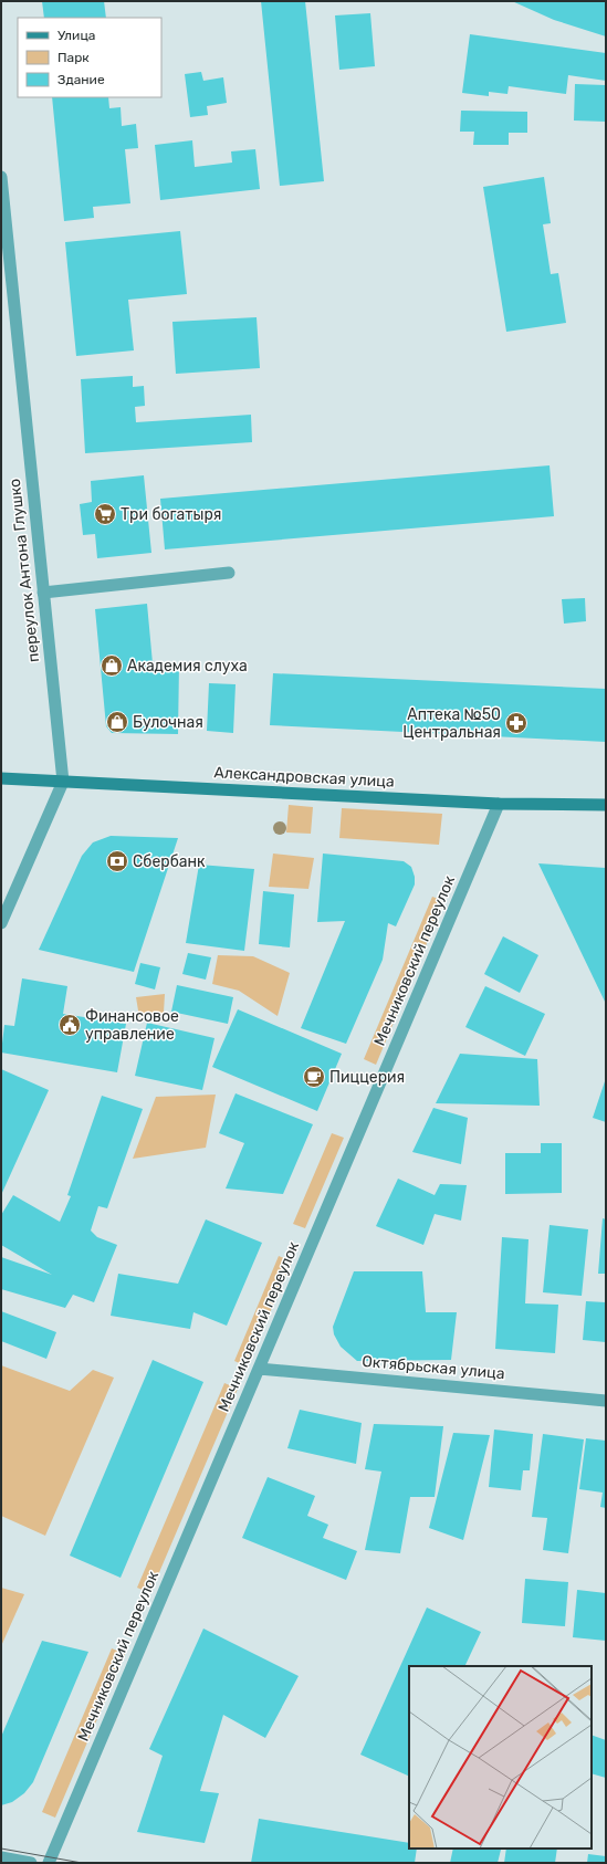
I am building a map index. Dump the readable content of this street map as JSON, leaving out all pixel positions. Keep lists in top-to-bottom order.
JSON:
{
  "streets": {
    "main road": ["Александровская улица"],
    "street": ["переулок Антона Глушко", "Мечниковский переулок", "Октябрьская улица"]
  },
  "crossings": [
    ["переулок Антона Глушко", "Александровская улица"],
    ["Александровская улица", "Мечниковский переулок"],
    ["Мечниковский переулок", "Октябрьская улица"]
  ],
  "places": {
    "supermarket": ["Три богатыря"],
    "shop": ["Академия слуха", "Булочная"],
    "pharmacy": ["Аптека №50 Центральная"],
    "bank": ["Сбербанк"],
    "public building": ["Финансовое управление"],
    "cafe": ["Пиццерия"]
  },
  "legend": ["Улица", "Парк", "Здание"]
}
